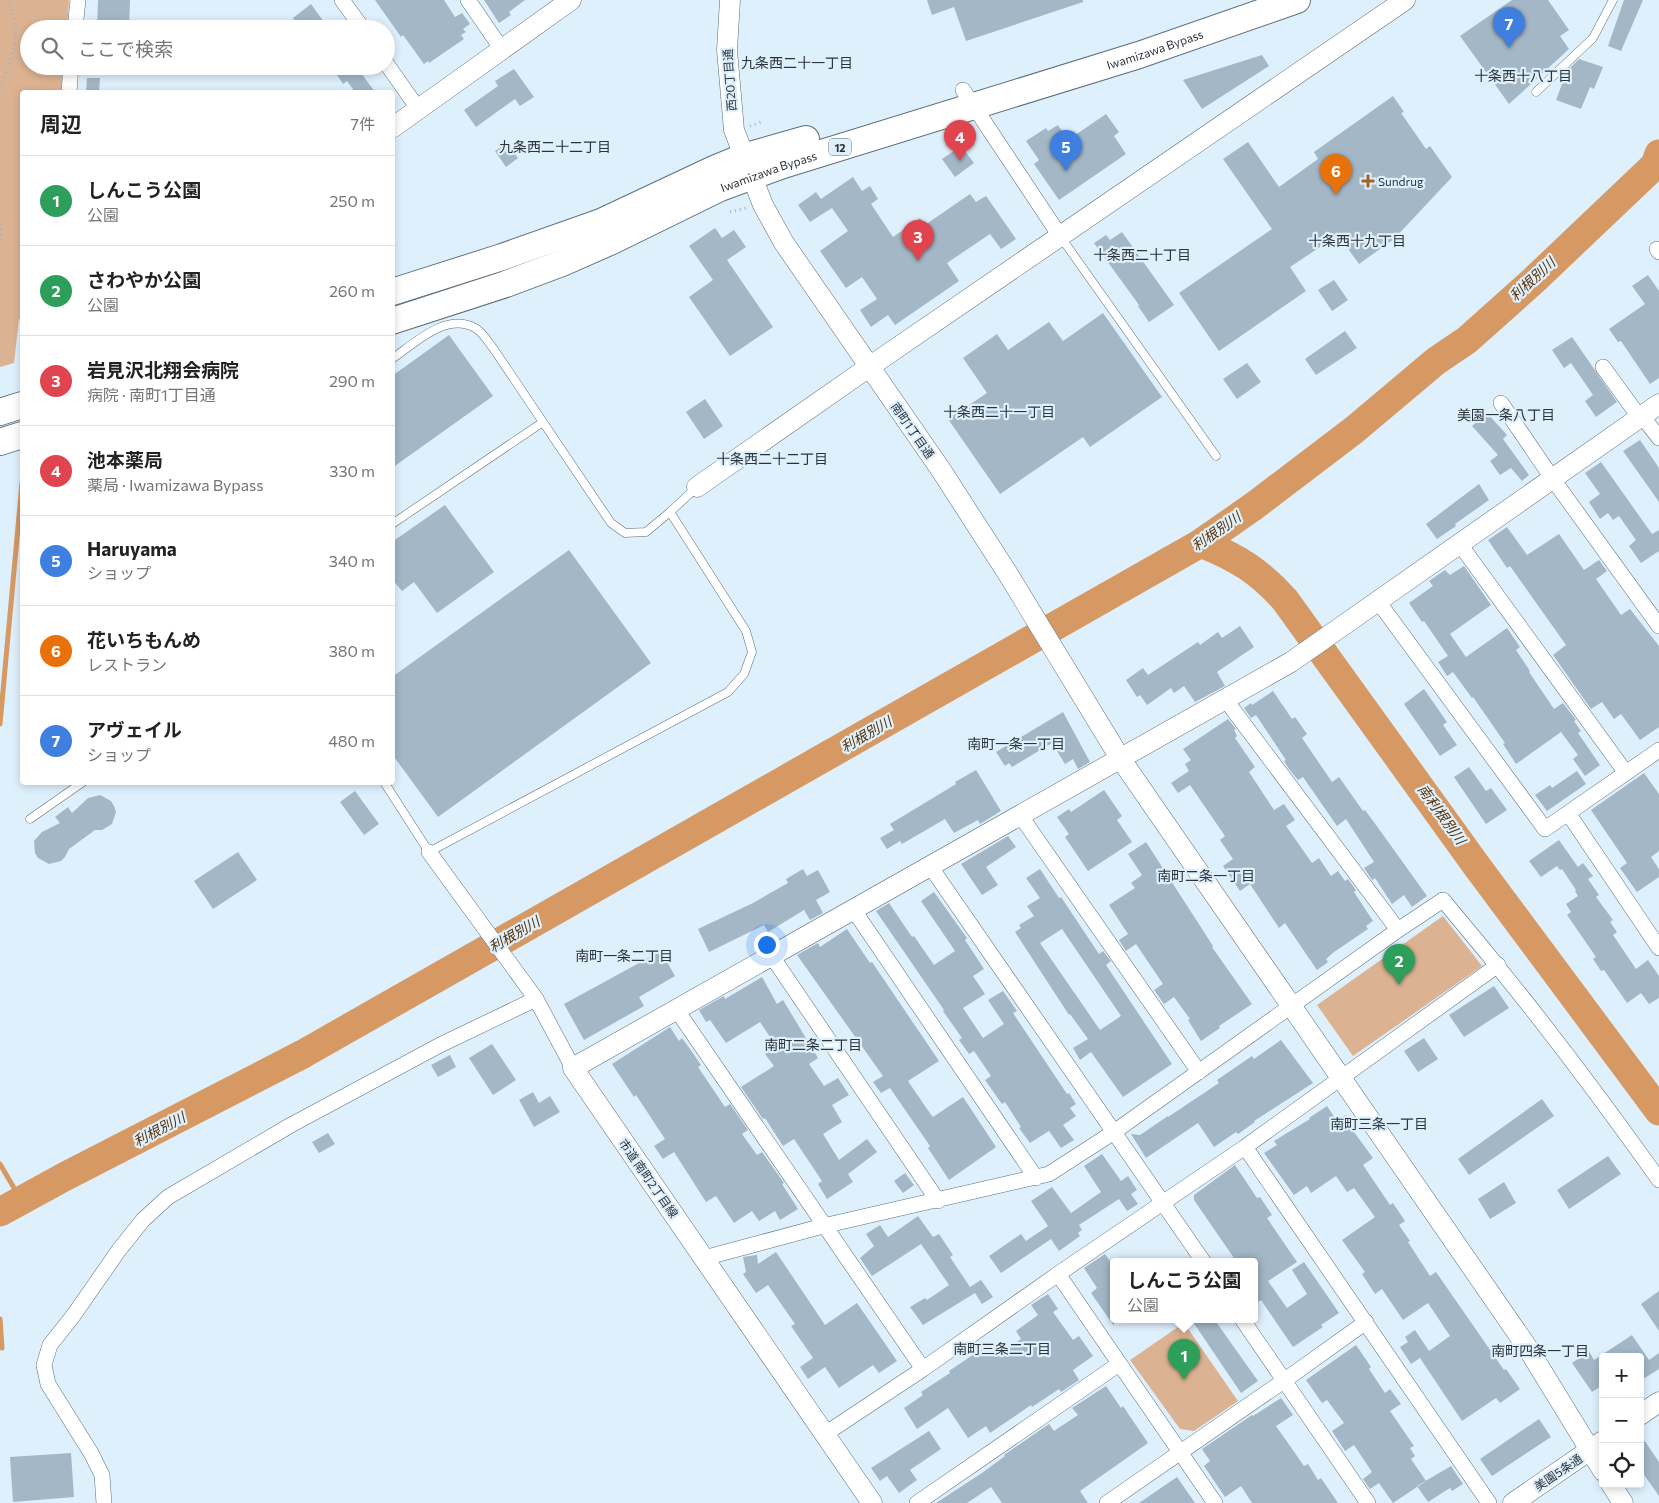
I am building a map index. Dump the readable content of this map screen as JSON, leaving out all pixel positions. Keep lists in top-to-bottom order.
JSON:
{
  "streets": {
    "highway": ["Iwamizawa Bypass", "12"],
    "street": [
      "西20丁目通",
      "南町1丁目通",
      "市道 南町2丁目線",
      "美園5条通"
    ]
  },
  "crossings": [
    ["Iwamizawa Bypass", "西20丁目通"],
    ["Iwamizawa Bypass", "南町1丁目通"],
    ["西20丁目通", "南町1丁目通"],
    ["南町1丁目通", "美園5条通"]
  ],
  "districts": [
    "九条西二十一丁目",
    "十条西十八丁目",
    "九条西二十二丁目",
    "十条西十九丁目",
    "十条西二十丁目",
    "十条西二十一丁目",
    "美園一条八丁目",
    "十条西二十二丁目",
    "南町一条一丁目",
    "南町二条一丁目",
    "南町一条二丁目",
    "南町二条二丁目",
    "南町三条一丁目",
    "南町三条二丁目",
    "南町四条一丁目"
  ],
  "water": ["利根別川", "南利根別川"],
  "places": {
    "health": ["Sundrug"]
  },
  "page": {
    "pins": [
      "7",
      "4",
      "5",
      "6",
      "3",
      "2",
      "1"
    ],
    "search": "ここで検索",
    "heading": ["周辺", "7件"],
    "list": [
      {
        "mark": "1",
        "name": "しんこう公園",
        "note": "公園",
        "value": "250 m"
      },
      {
        "mark": "2",
        "name": "さわやか公園",
        "note": "公園",
        "value": "260 m"
      },
      {
        "mark": "3",
        "name": "岩見沢北翔会病院",
        "note": "病院 · 南町1丁目通",
        "value": "290 m"
      },
      {
        "mark": "4",
        "name": "池本薬局",
        "note": "薬局 · Iwamizawa Bypass",
        "value": "330 m"
      },
      {
        "mark": "5",
        "name": "Haruyama",
        "note": "ショップ",
        "value": "340 m"
      },
      {
        "mark": "6",
        "name": "花いちもんめ",
        "note": "レストラン",
        "value": "380 m"
      },
      {
        "mark": "7",
        "name": "アヴェイル",
        "note": "ショップ",
        "value": "480 m"
      }
    ],
    "popup": ["しんこう公園", "公園"],
    "map_buttons": ["+", "−"]
  }
}
